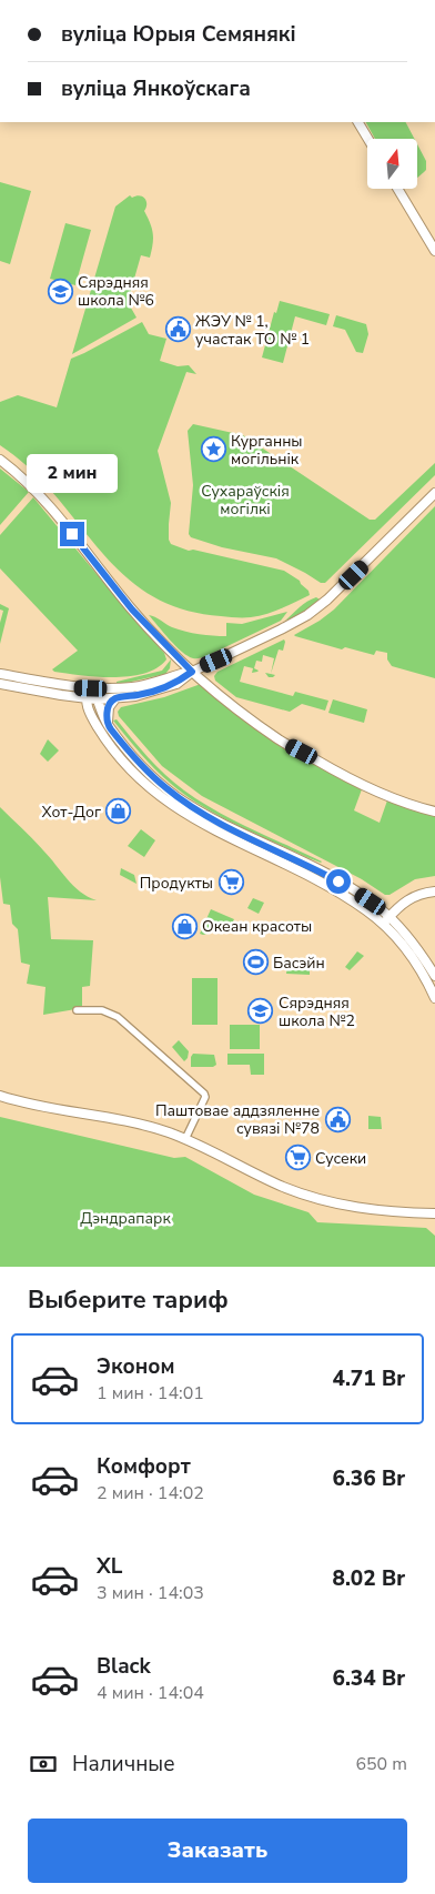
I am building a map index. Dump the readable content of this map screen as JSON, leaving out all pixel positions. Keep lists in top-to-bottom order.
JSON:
{
  "parks": ["Сухараўскія могілкі", "Дэндрапарк"],
  "places": {
    "school or university": ["Сярэдняя школа №6", "Сярэдняя школа №2"],
    "public building": ["ЖЭУ № 1, участак ТО № 1", "Паштовае аддзяленне сувязі №78"],
    "place": ["Курганны могільнік"],
    "shop": ["Хот-Дог", "Океан красоты"],
    "supermarket": ["Продукты", "Сусеки"],
    "sports": ["Басэйн"]
  },
  "north": "top",
  "page": {
    "banner": ["вуліца Юрыя Семянякі", "вуліца Янкоўскага"],
    "bubble": "2 мин",
    "heading": "Выберите тариф",
    "list": [
      {
        "name": "Эконом",
        "note": "1 мин · 14:01",
        "value": "4.71 Br"
      },
      {
        "name": "Комфорт",
        "note": "2 мин · 14:02",
        "value": "6.36 Br"
      },
      {
        "name": "XL",
        "note": "3 мин · 14:03",
        "value": "8.02 Br"
      },
      {
        "name": "Black",
        "note": "4 мин · 14:04",
        "value": "6.34 Br"
      }
    ],
    "pay": ["Наличные", "650 m"],
    "buttons": "Заказать"
  }
}
